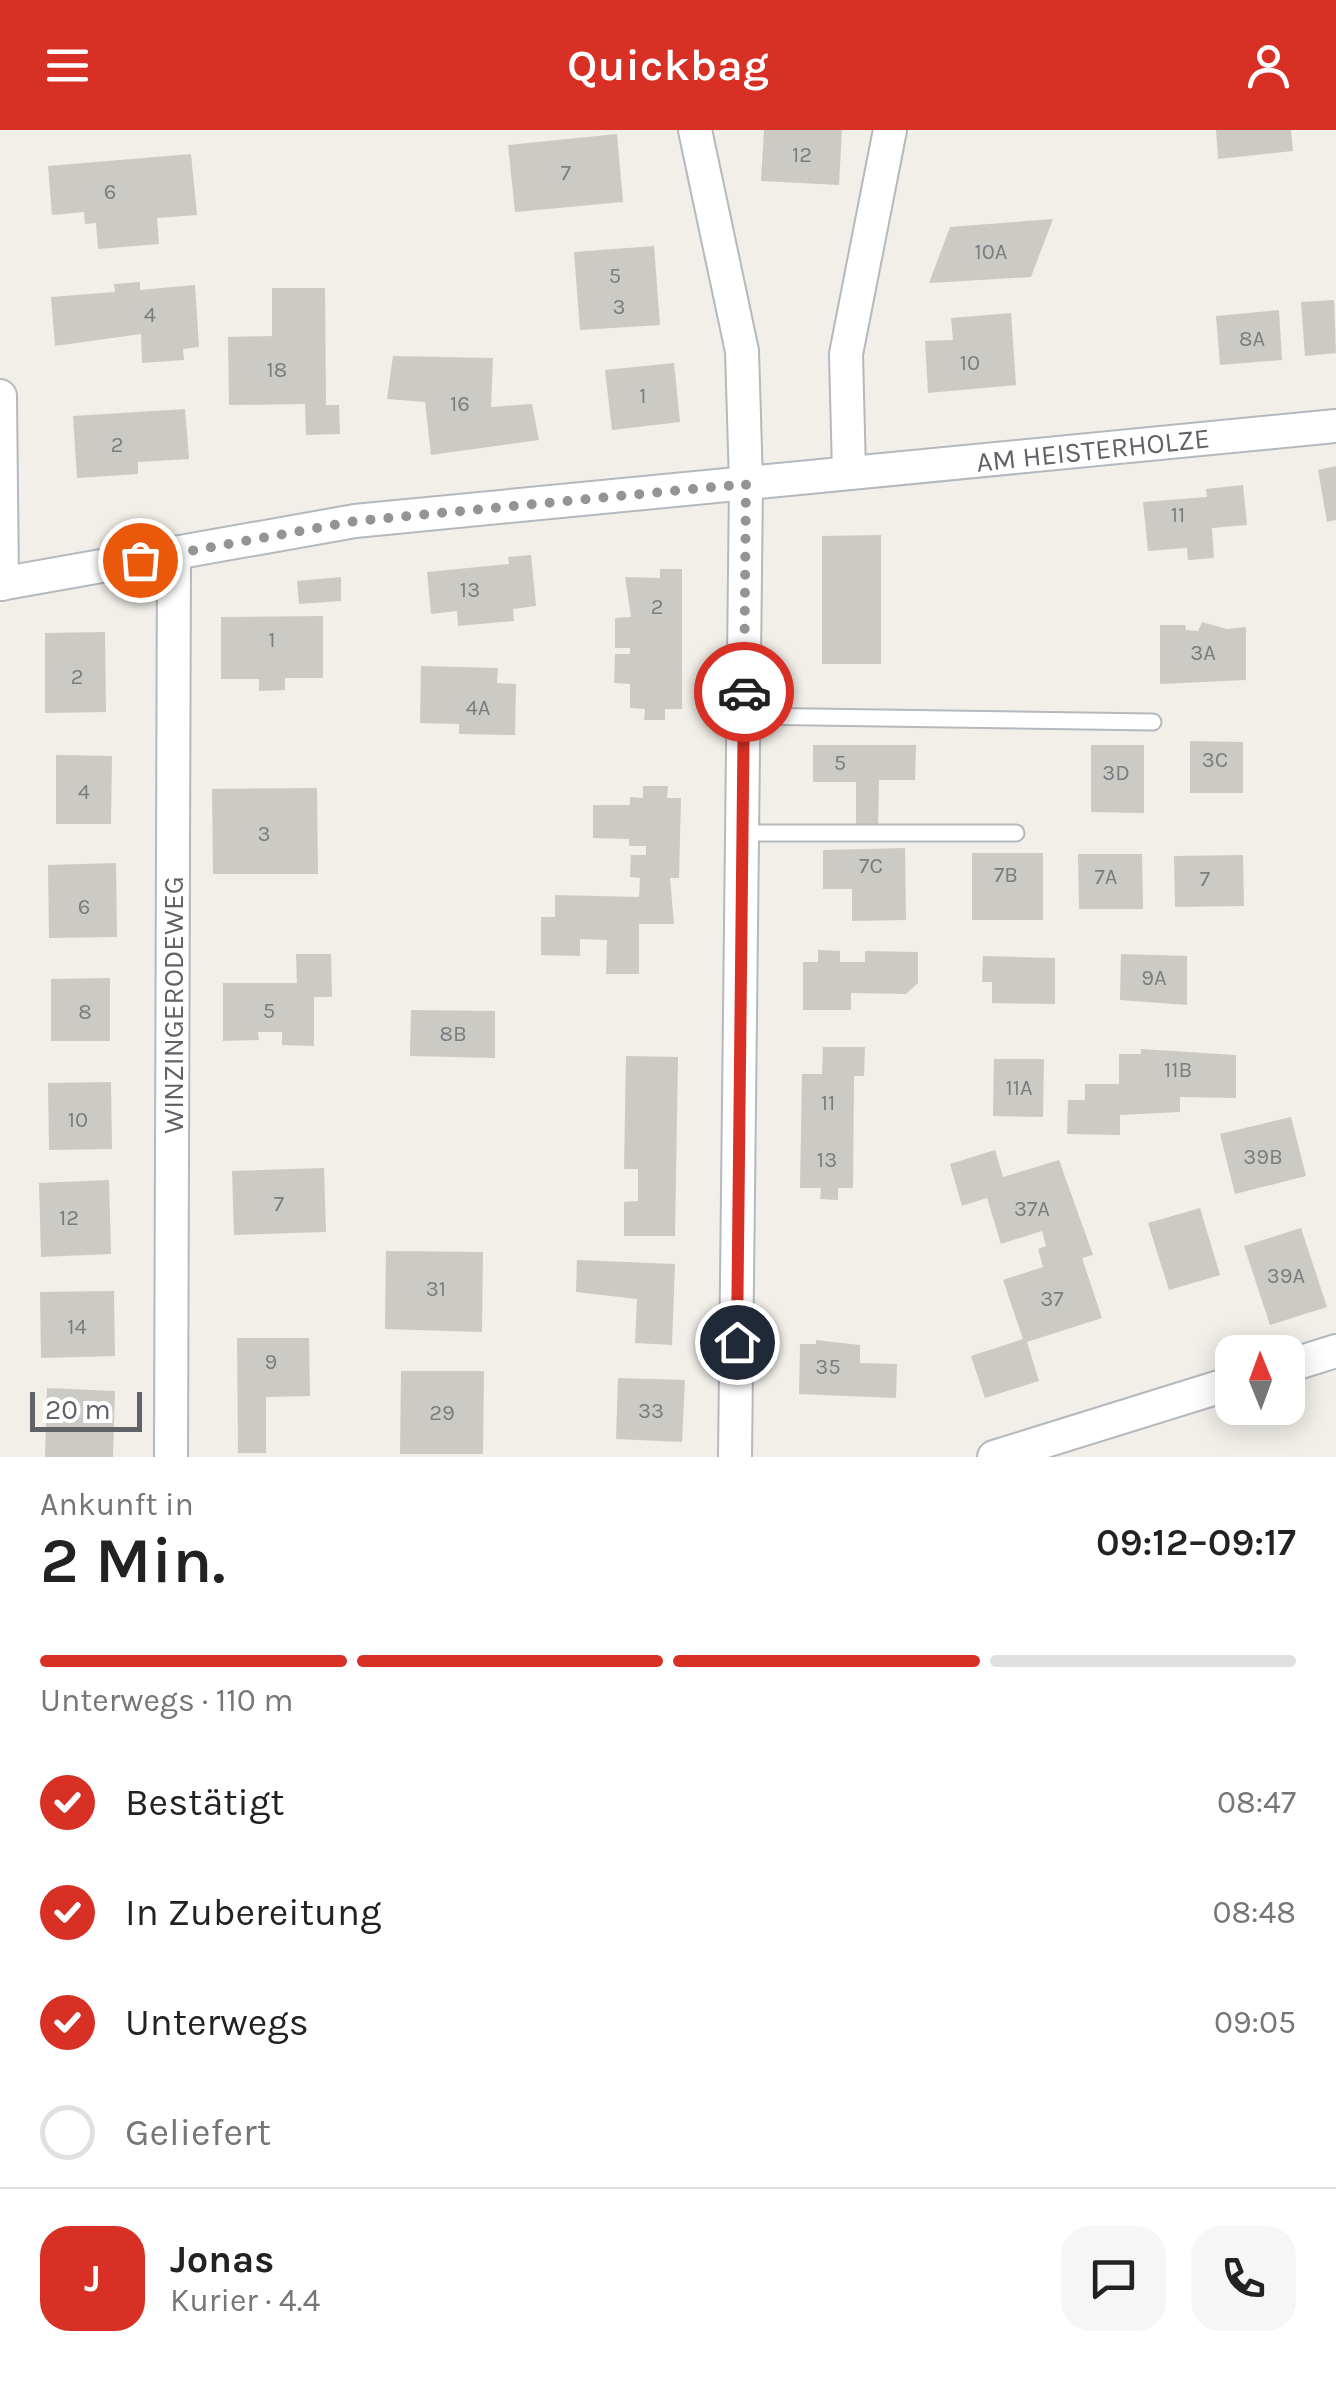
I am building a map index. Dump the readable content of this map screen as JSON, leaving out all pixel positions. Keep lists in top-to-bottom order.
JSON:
{
  "streets": {
    "street": ["AM HEISTERHOLZE", "WINZINGERODEWEG"]
  },
  "crossings": [
    ["AM HEISTERHOLZE", "WINZINGERODEWEG"]
  ],
  "house_numbers": [
    "12",
    "7",
    "6",
    "10A",
    "5",
    "3",
    "4",
    "8A",
    "10",
    "18",
    "1",
    "16",
    "2",
    "11",
    "13",
    "2",
    "1",
    "3A",
    "2",
    "4A",
    "3C",
    "5",
    "3D",
    "4",
    "3",
    "7C",
    "7B",
    "7A",
    "7",
    "6",
    "9A",
    "5",
    "8",
    "8B",
    "11B",
    "11A",
    "11",
    "10",
    "39B",
    "13",
    "7",
    "37A",
    "12",
    "39A",
    "31",
    "37",
    "14",
    "9",
    "35",
    "33",
    "29"
  ],
  "scale_bar": "20 m",
  "north": "top",
  "page": {
    "header": "Quickbag",
    "scale": "20 m",
    "heading": ["2 Min.", "Ankunft in", "09:12–09:17"],
    "panel": ["Jonas", "Kurier · 4.4"],
    "bar": "Unterwegs · 110 m",
    "list": [
      ["Bestätigt", "08:47"],
      ["In Zubereitung", "08:48"],
      ["Unterwegs", "09:05"],
      "Geliefert"
    ],
    "round": "J"
  }
}
